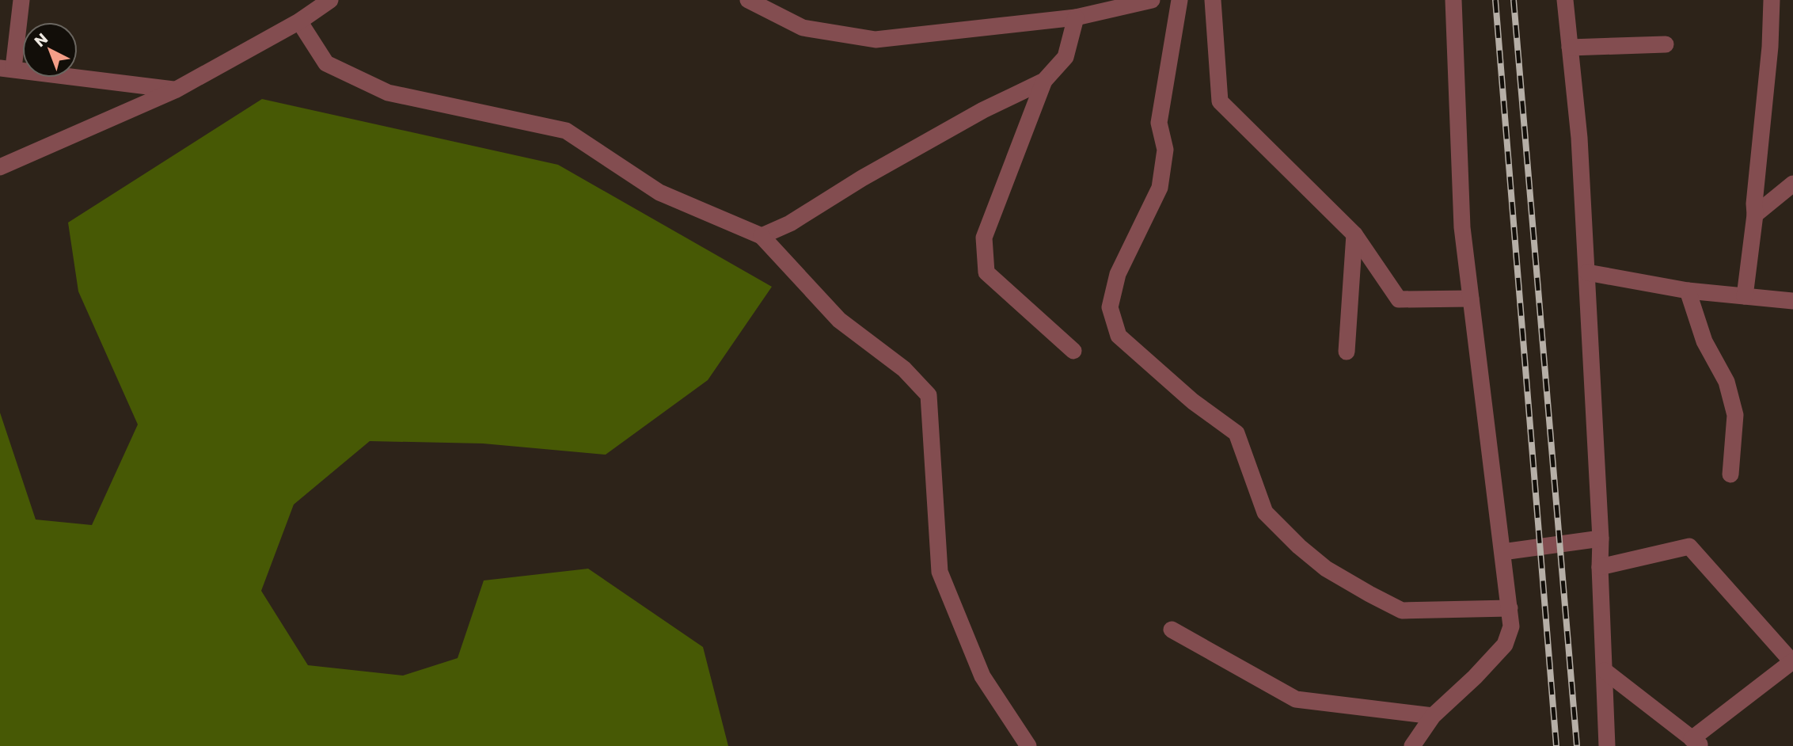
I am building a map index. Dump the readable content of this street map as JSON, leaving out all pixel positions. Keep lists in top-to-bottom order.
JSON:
{
  "north": "top left"
}
